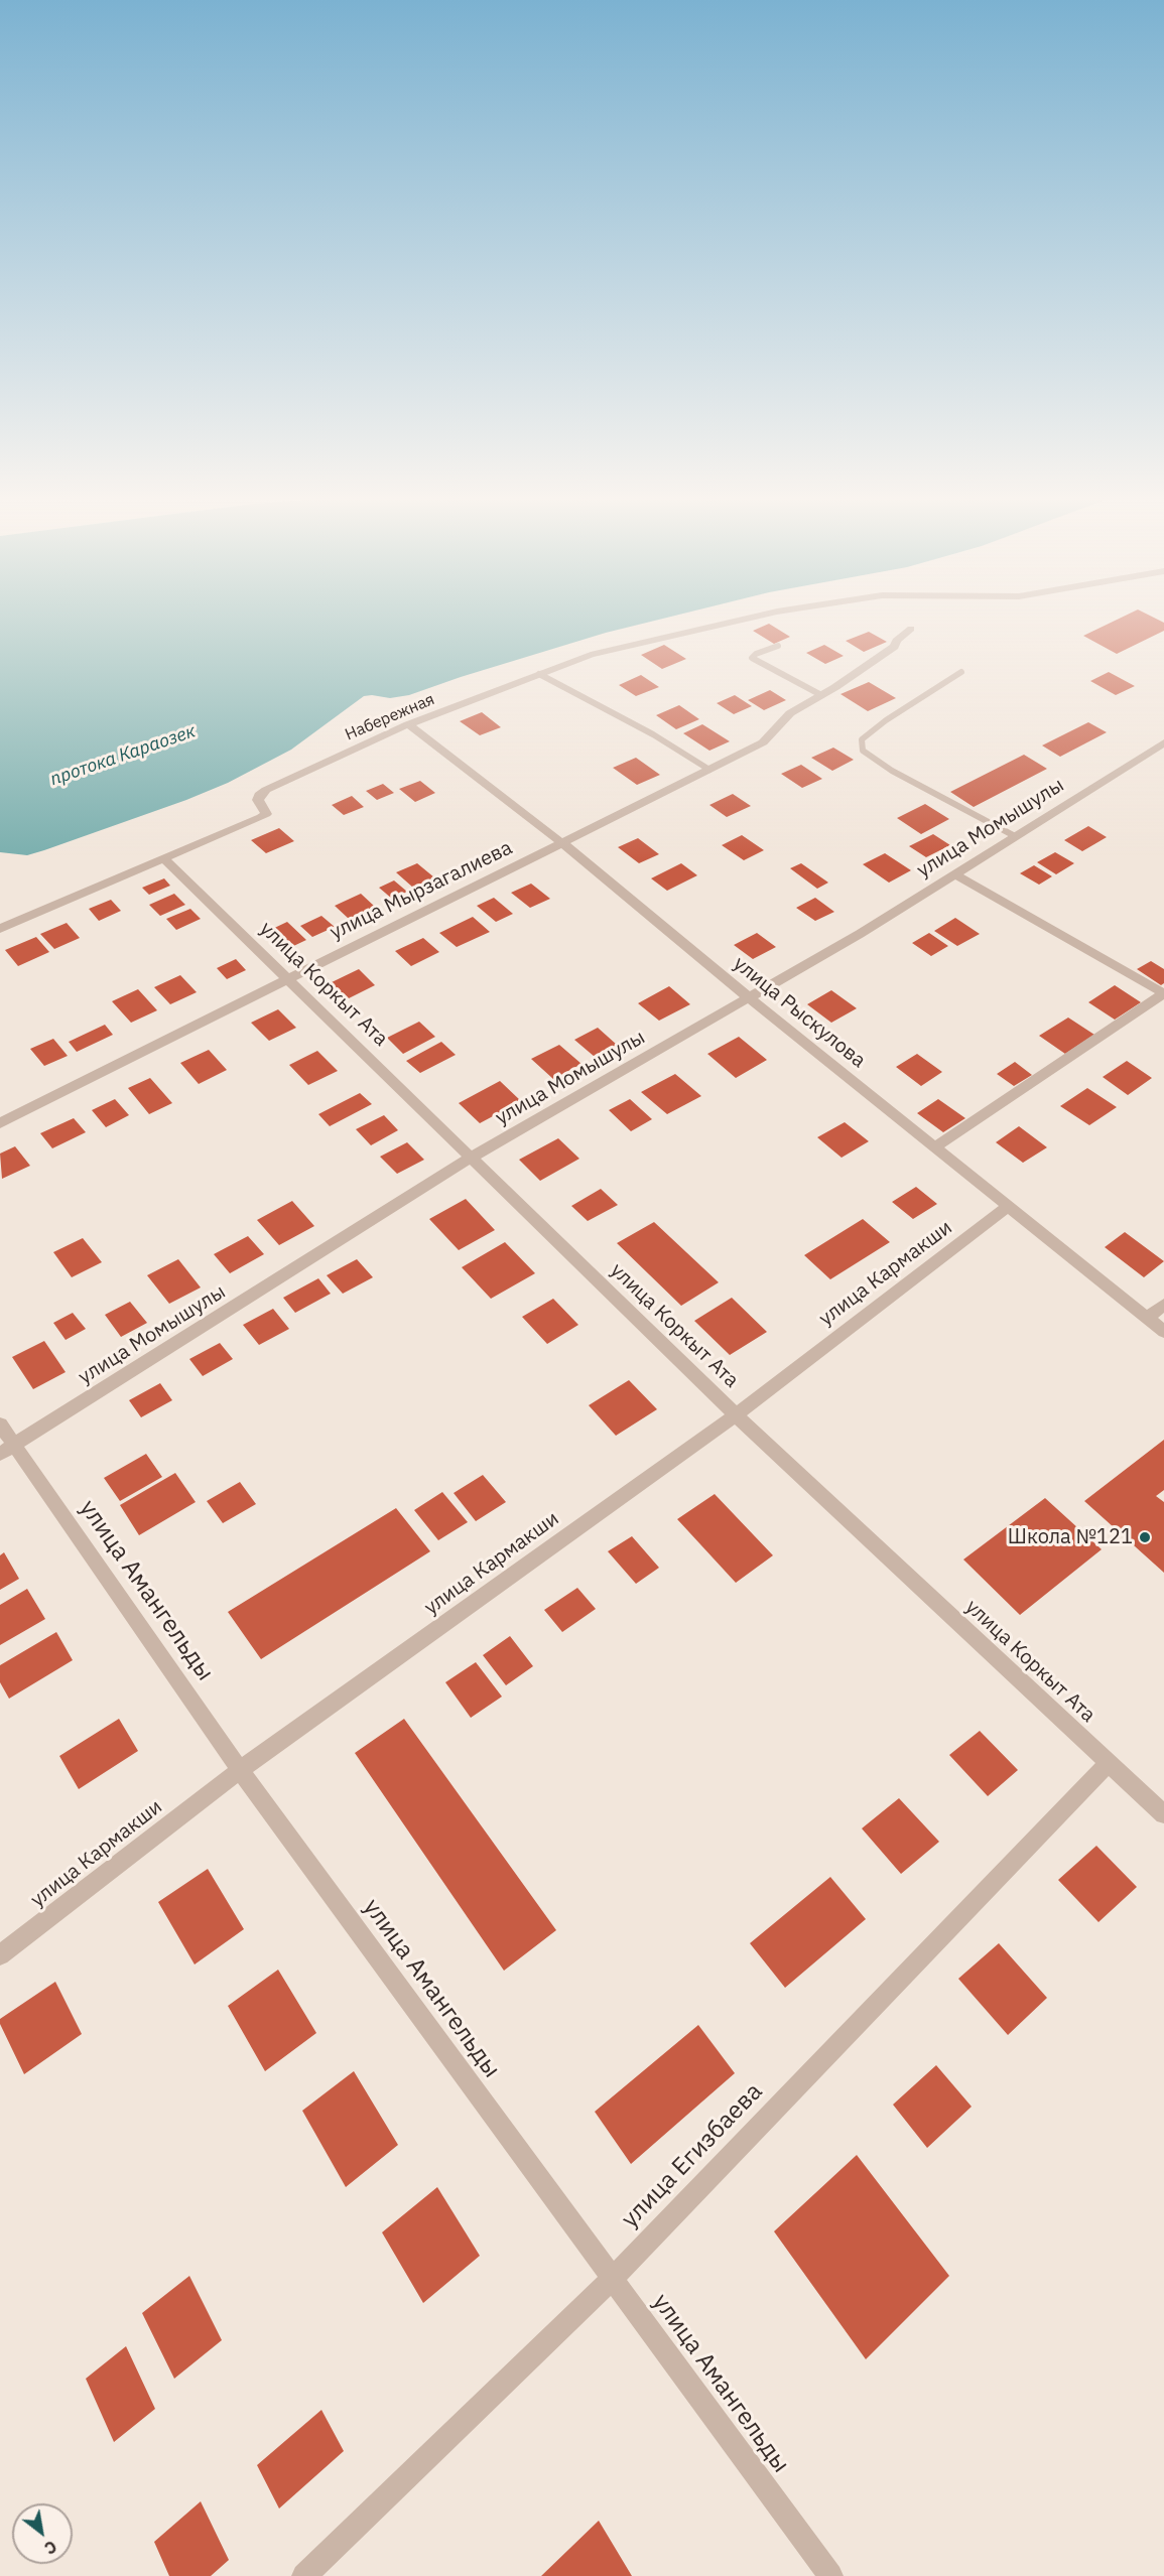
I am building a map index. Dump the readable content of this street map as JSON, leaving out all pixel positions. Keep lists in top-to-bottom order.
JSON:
{
  "streets": {
    "street": [
      "Набережная",
      "улица Момышулы",
      "улица Мырзагалиева",
      "улица Коркыт Ата",
      "улица Рыскулова",
      "улица Кармакши",
      "улица Амангельды",
      "улица Егизбаева"
    ]
  },
  "crossings": [
    ["Набережная", "улица Коркыт Ата"],
    ["Набережная", "улица Рыскулова"],
    ["улица Момышулы", "улица Коркыт Ата"],
    ["улица Момышулы", "улица Рыскулова"],
    ["улица Момышулы", "улица Амангельды"],
    ["улица Мырзагалиева", "улица Коркыт Ата"],
    ["улица Мырзагалиева", "улица Рыскулова"],
    ["улица Коркыт Ата", "улица Кармакши"],
    ["улица Коркыт Ата", "улица Егизбаева"],
    ["улица Рыскулова", "улица Кармакши"],
    ["улица Кармакши", "улица Амангельды"],
    ["улица Амангельды", "улица Егизбаева"]
  ],
  "water": ["протока Караозек"],
  "places": ["Школа №121"],
  "north": "bottom right"
}
